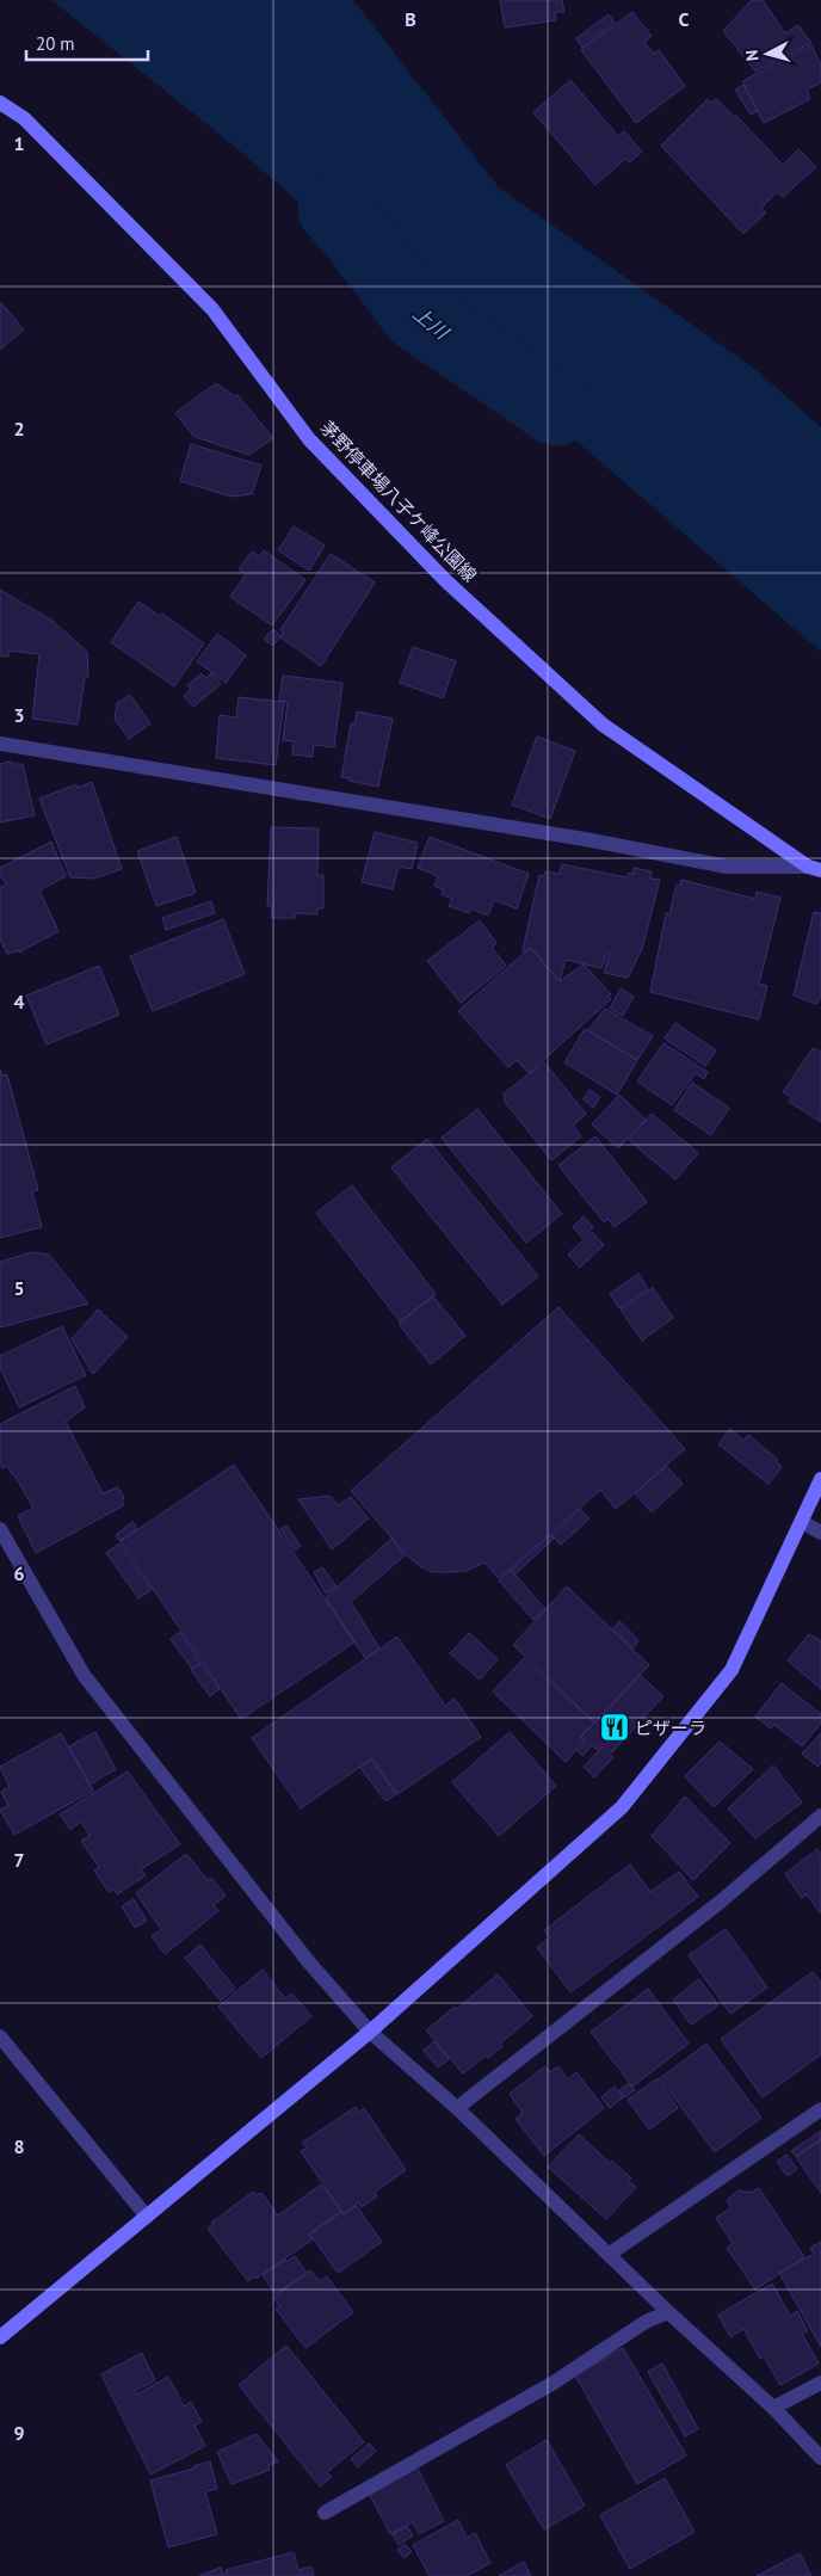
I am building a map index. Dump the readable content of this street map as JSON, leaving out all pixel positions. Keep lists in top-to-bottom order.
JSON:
{
  "streets": {
    "street": ["茅野停車場八子ケ峰公園線"]
  },
  "water": ["上川"],
  "places": {
    "restaurant": ["ピザーラ"]
  },
  "scale_bar": "20 m",
  "north": "left",
  "grid": {
    "columns": ["B", "C"],
    "rows": [
      "1",
      "2",
      "3",
      "4",
      "5",
      "6",
      "7",
      "8",
      "9"
    ]
  }
}
